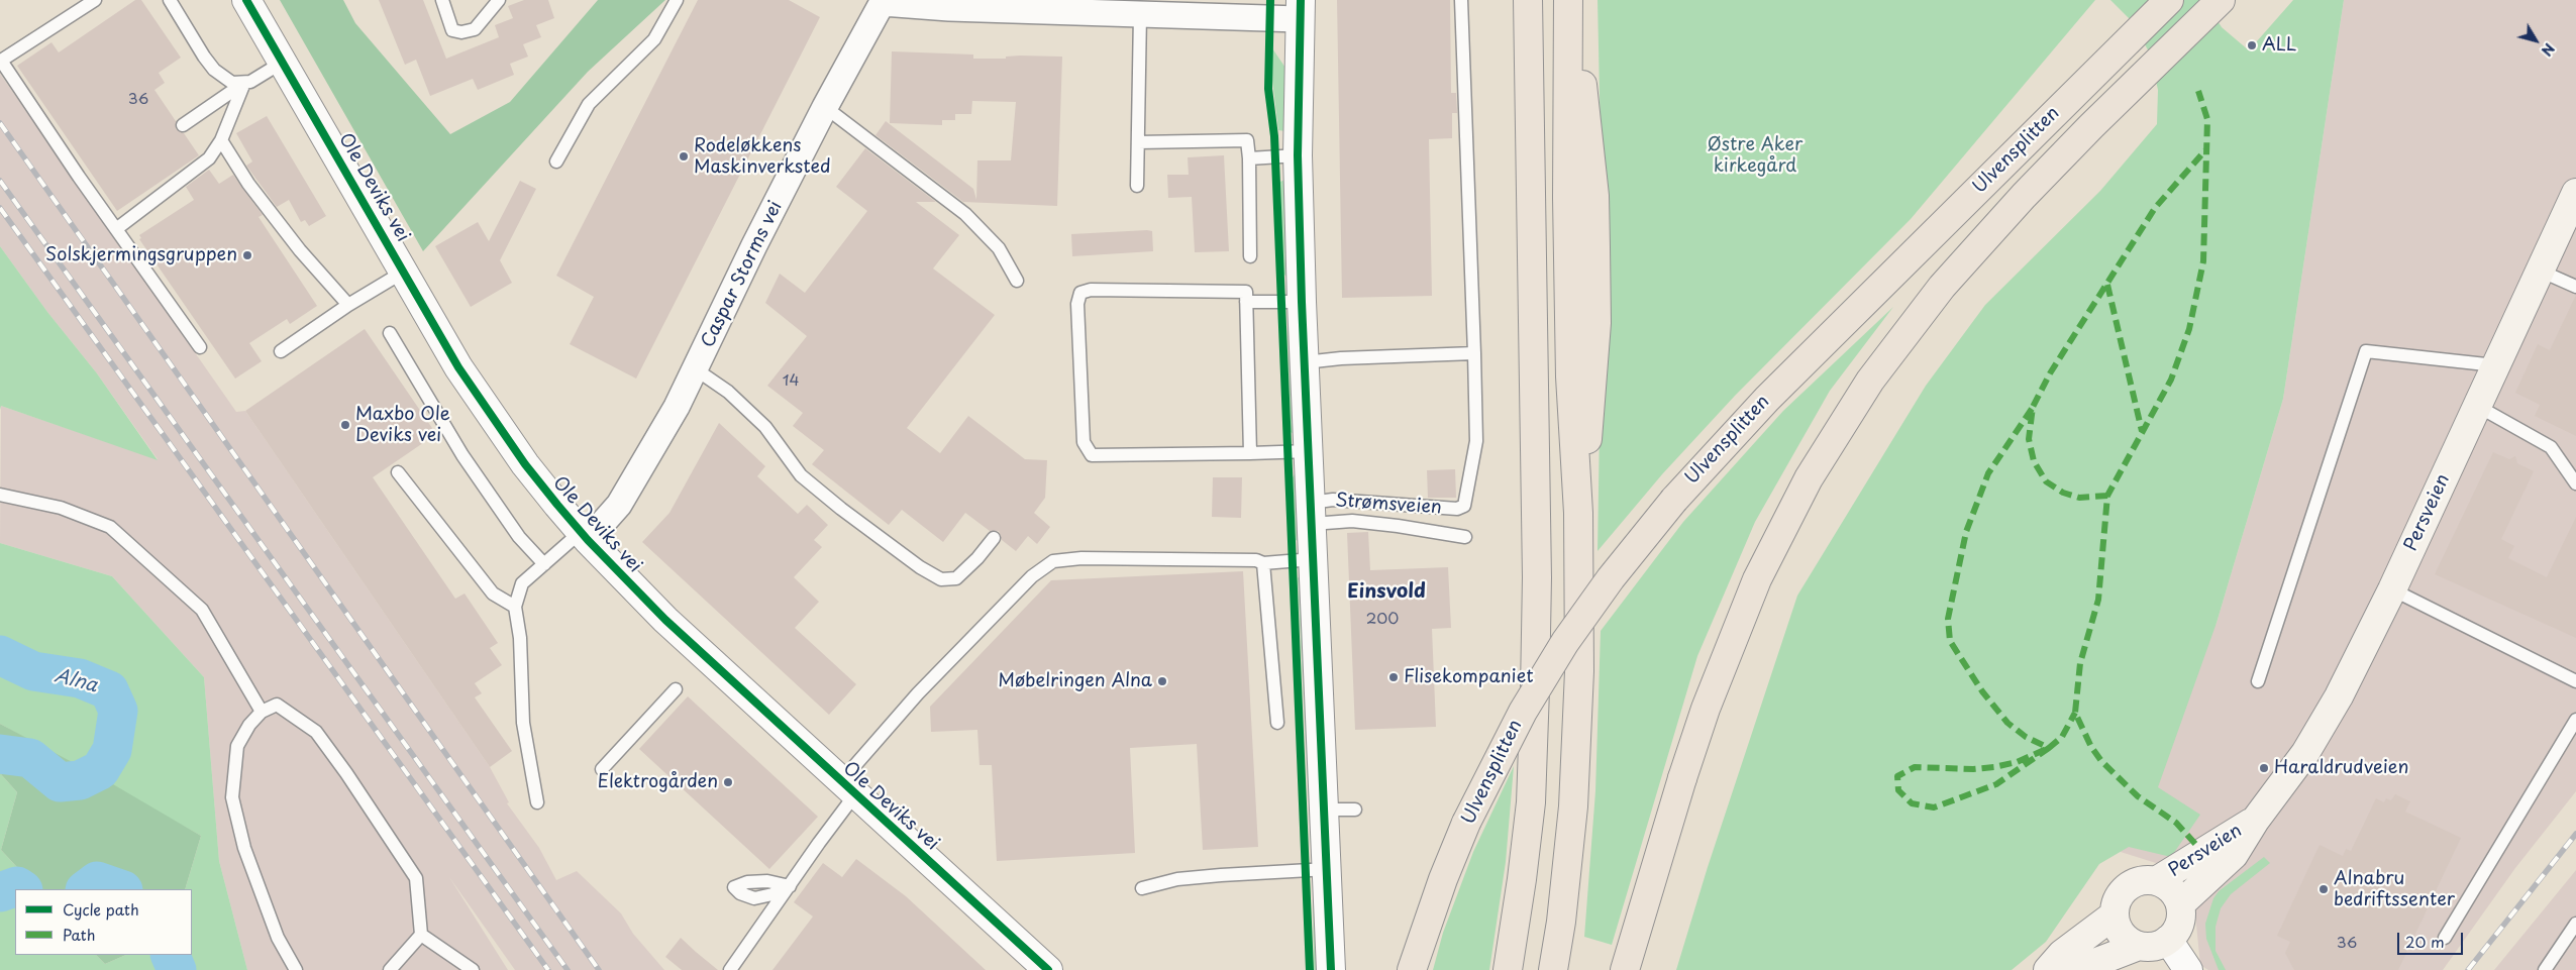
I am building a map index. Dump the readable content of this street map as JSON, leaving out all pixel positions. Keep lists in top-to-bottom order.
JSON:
{
  "streets": {
    "highway": ["Ulvensplitten"],
    "main road": ["Persveien"],
    "street": ["Ole Deviks vei", "Caspar Storms vei", "Strømsveien"]
  },
  "crossings": [
    ["Ole Deviks vei", "Caspar Storms vei"]
  ],
  "districts": ["Einsvold"],
  "water": ["Alna"],
  "parks": ["Østre Aker kirkegård"],
  "places": [
    "ALL",
    "Rodeløkkens Maskinverksted",
    "Solskjermingsgruppen",
    "Maxbo Ole Deviks vei",
    "Flisekompaniet",
    "Møbelringen Alna",
    "Haraldrudveien",
    "Elektrogården",
    "Alnabru bedriftssenter"
  ],
  "house_numbers": [
    "36",
    "14",
    "200",
    "36"
  ],
  "legend": ["Cycle path", "Path"],
  "scale_bar": "20 m",
  "north": "bottom right"
}
